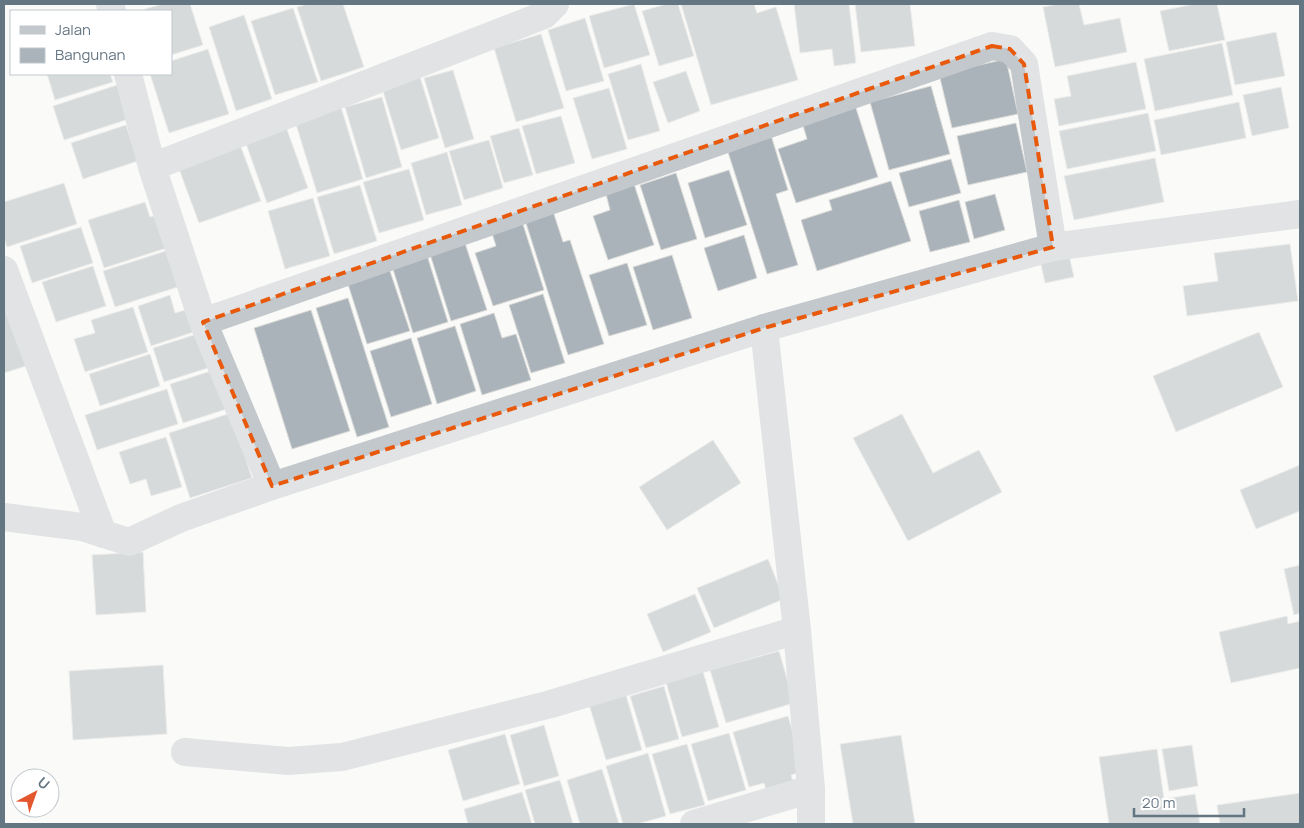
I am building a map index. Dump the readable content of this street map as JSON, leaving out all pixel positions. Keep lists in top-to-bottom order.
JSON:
{
  "legend": ["Jalan", "Bangunan"],
  "scale_bar": "20 m",
  "north": "top right"
}
